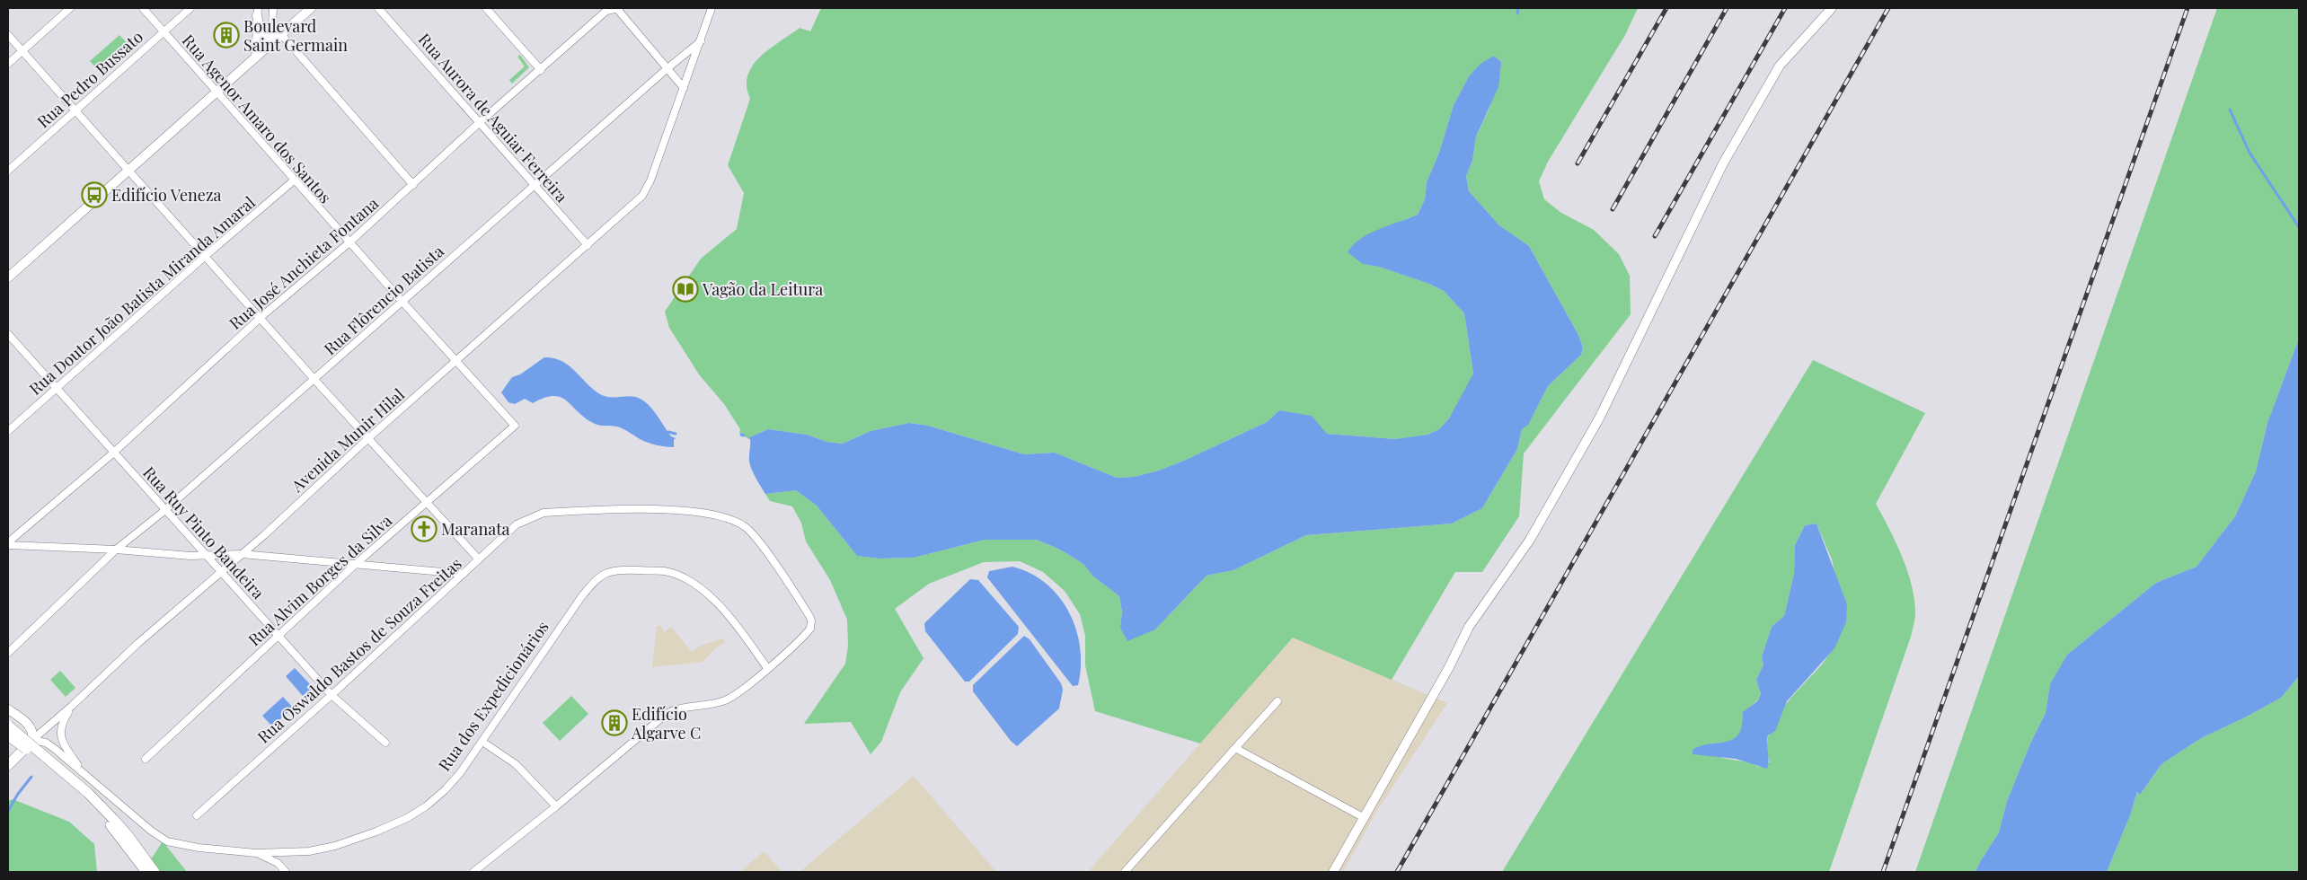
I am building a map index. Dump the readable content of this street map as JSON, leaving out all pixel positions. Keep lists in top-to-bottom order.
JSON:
{
  "streets": {
    "street": [
      "Rua Pedro Bussato",
      "Rua Aurora de Aguiar Ferreira",
      "Rua Agenor Amaro dos Santos",
      "Rua José Anchieta Fontana",
      "Rua Doutor João Batista Miranda Amaral",
      "Rua Flôrencio Batista",
      "Avenida Munir Hilal",
      "Rua Ruy Pinto Bandeira",
      "Rua Alvim Borges da Silva",
      "Rua Oswaldo Bastos de Souza Freitas",
      "Rua dos Expedicionários"
    ]
  },
  "crossings": [
    ["Rua Pedro Bussato", "Rua Agenor Amaro dos Santos"],
    ["Rua Aurora de Aguiar Ferreira", "Rua José Anchieta Fontana"],
    ["Rua Aurora de Aguiar Ferreira", "Rua Flôrencio Batista"],
    ["Rua Aurora de Aguiar Ferreira", "Avenida Munir Hilal"],
    ["Rua Agenor Amaro dos Santos", "Rua José Anchieta Fontana"],
    ["Rua Agenor Amaro dos Santos", "Rua Doutor João Batista Miranda Amaral"],
    ["Rua Agenor Amaro dos Santos", "Rua Flôrencio Batista"],
    ["Rua Agenor Amaro dos Santos", "Avenida Munir Hilal"],
    ["Rua Agenor Amaro dos Santos", "Rua Alvim Borges da Silva"],
    ["Rua José Anchieta Fontana", "Rua Ruy Pinto Bandeira"],
    ["Rua Doutor João Batista Miranda Amaral", "Rua Ruy Pinto Bandeira"],
    ["Rua Flôrencio Batista", "Rua Ruy Pinto Bandeira"],
    ["Avenida Munir Hilal", "Rua Ruy Pinto Bandeira"],
    ["Avenida Munir Hilal", "Rua dos Expedicionários"],
    ["Rua Ruy Pinto Bandeira", "Rua Alvim Borges da Silva"],
    ["Rua Ruy Pinto Bandeira", "Rua Oswaldo Bastos de Souza Freitas"],
    ["Rua Oswaldo Bastos de Souza Freitas", "Rua dos Expedicionários"]
  ],
  "places": {
    "building": ["Boulevard Saint Germain", "Edifício Algarve C"],
    "bus stop": ["Edifício Veneza"],
    "library": ["Vagão da Leitura"],
    "church": ["Maranata"]
  }
}
